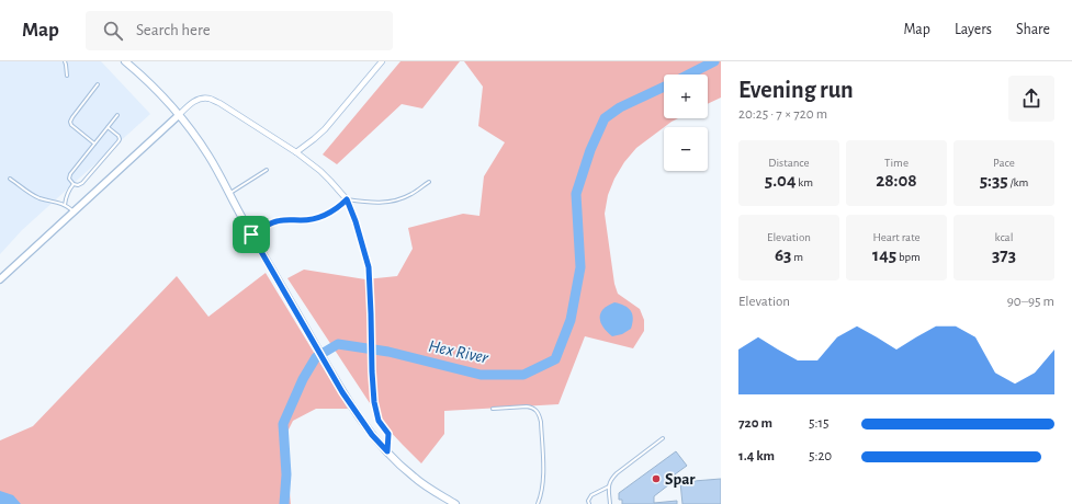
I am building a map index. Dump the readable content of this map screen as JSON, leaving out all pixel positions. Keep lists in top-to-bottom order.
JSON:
{
  "water": ["Hex River"],
  "places": ["Spar"],
  "page": {
    "header": "Map",
    "search": "Search here",
    "nav": ["Map", "Layers", "Share"],
    "heading": ["Evening run", "20:25 · 7 × 720 m"],
    "map_buttons": ["+", "−"],
    "stats": [
      ["Distance", "5.04 km"],
      ["Time", "28:08"],
      ["Pace", "5:35 /km"],
      ["Elevation", "63 m"],
      ["Heart rate", "145 bpm"],
      ["kcal", "373"]
    ],
    "chart": ["Elevation", "90–95 m"],
    "list": [
      {
        "name": "720 m",
        "note": "5:15"
      },
      {
        "name": "1.4 km",
        "note": "5:20"
      }
    ]
  }
}
